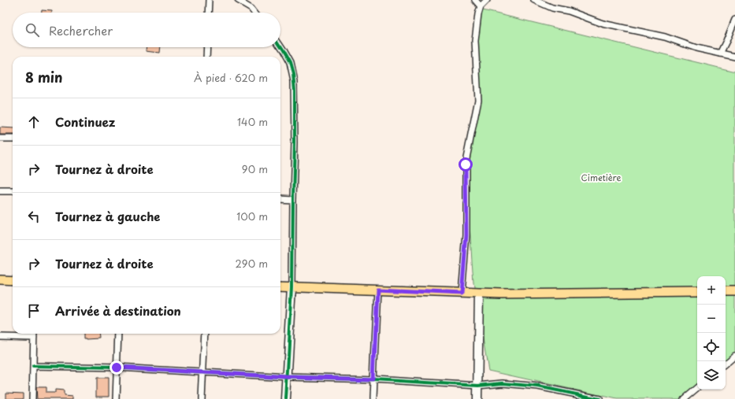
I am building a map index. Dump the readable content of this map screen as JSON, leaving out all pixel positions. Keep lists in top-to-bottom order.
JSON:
{
  "parks": ["Cimetière"],
  "page": {
    "search": "Rechercher",
    "heading": ["8 min", "À pied · 620 m"],
    "list": [
      ["Continuez", "140 m"],
      ["Tournez à droite", "90 m"],
      ["Tournez à gauche", "100 m"],
      ["Tournez à droite", "290 m"],
      "Arrivée à destination"
    ],
    "map_buttons": ["+", "−"]
  }
}
